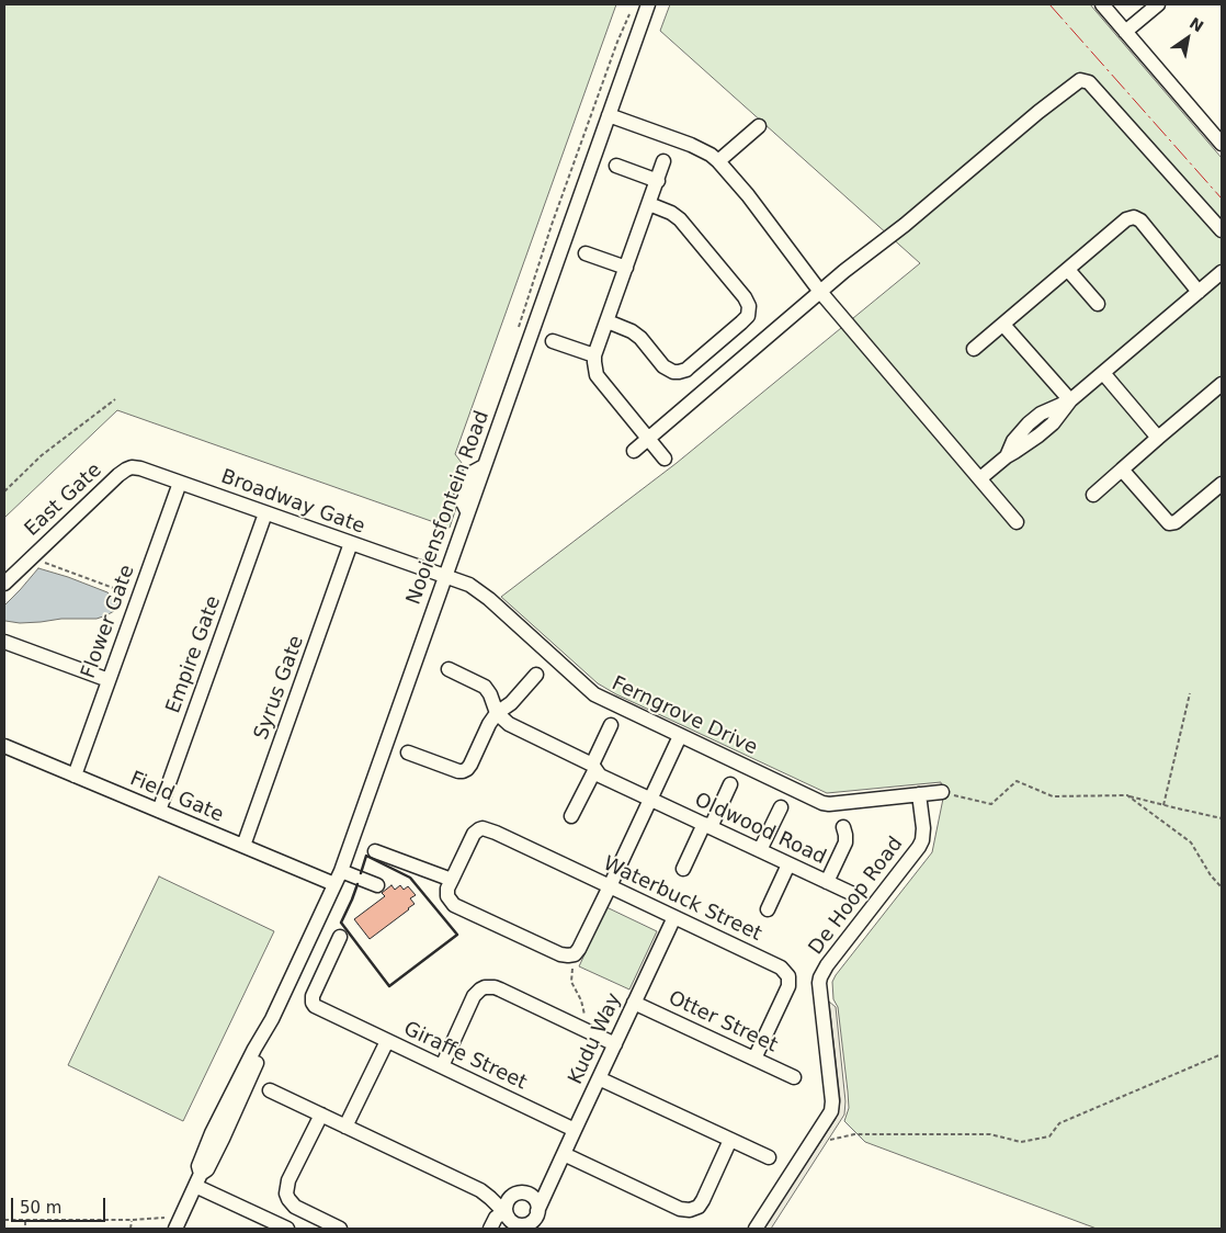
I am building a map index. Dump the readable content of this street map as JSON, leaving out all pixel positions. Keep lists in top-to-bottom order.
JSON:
{
  "streets": {
    "street": [
      "East Gate",
      "Broadway Gate",
      "Nooiensfontein Road",
      "Flower Gate",
      "Empire Gate",
      "Syrus Gate",
      "Ferngrove Drive",
      "Field Gate",
      "Oldwood Road",
      "De Hoop Road",
      "Waterbuck Street",
      "Otter Street",
      "Kudu Way",
      "Giraffe Street"
    ]
  },
  "crossings": [
    ["East Gate", "Broadway Gate"],
    ["Broadway Gate", "Nooiensfontein Road"],
    ["Broadway Gate", "Flower Gate"],
    ["Broadway Gate", "Empire Gate"],
    ["Broadway Gate", "Syrus Gate"],
    ["Broadway Gate", "Ferngrove Drive"],
    ["Nooiensfontein Road", "Ferngrove Drive"],
    ["Nooiensfontein Road", "Field Gate"],
    ["Flower Gate", "Field Gate"],
    ["Empire Gate", "Field Gate"],
    ["Syrus Gate", "Field Gate"],
    ["Ferngrove Drive", "De Hoop Road"],
    ["Waterbuck Street", "Otter Street"],
    ["Waterbuck Street", "Kudu Way"],
    ["Otter Street", "Kudu Way"],
    ["Kudu Way", "Giraffe Street"]
  ],
  "scale_bar": "50 m",
  "north": "top right"
}
